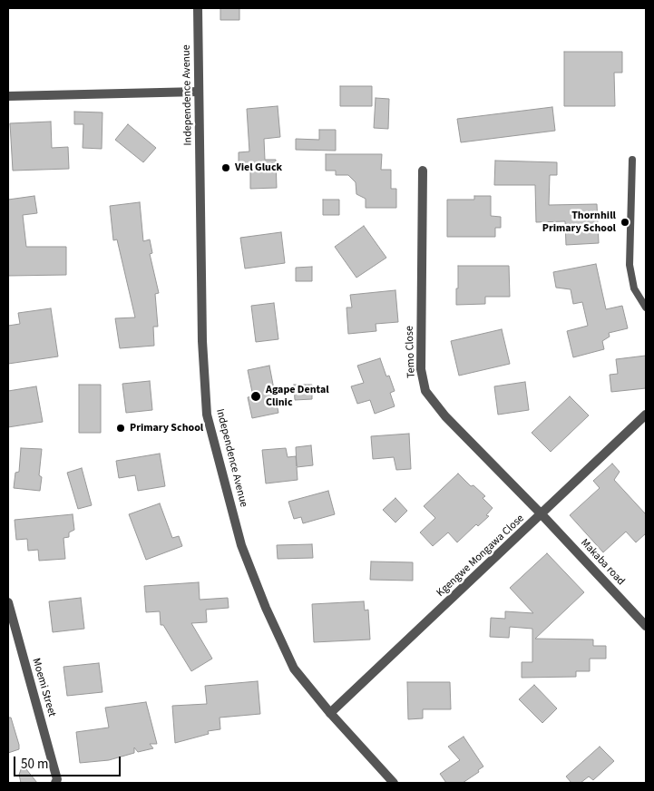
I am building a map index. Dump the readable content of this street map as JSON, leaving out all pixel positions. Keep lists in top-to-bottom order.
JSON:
{
  "streets": {
    "street": [
      "Independence Avenue",
      "Temo Close",
      "Kgengwe Mongawa Close",
      "Makaba road",
      "Moemi Street"
    ]
  },
  "crossings": [
    ["Independence Avenue", "Kgengwe Mongawa Close"],
    ["Temo Close", "Kgengwe Mongawa Close"],
    ["Temo Close", "Makaba road"],
    ["Kgengwe Mongawa Close", "Makaba road"]
  ],
  "places": [
    "Viel Gluck",
    "Thornhill Primary School",
    "Agape Dental Clinic",
    "Primary School"
  ],
  "scale_bar": "50 m"
}
